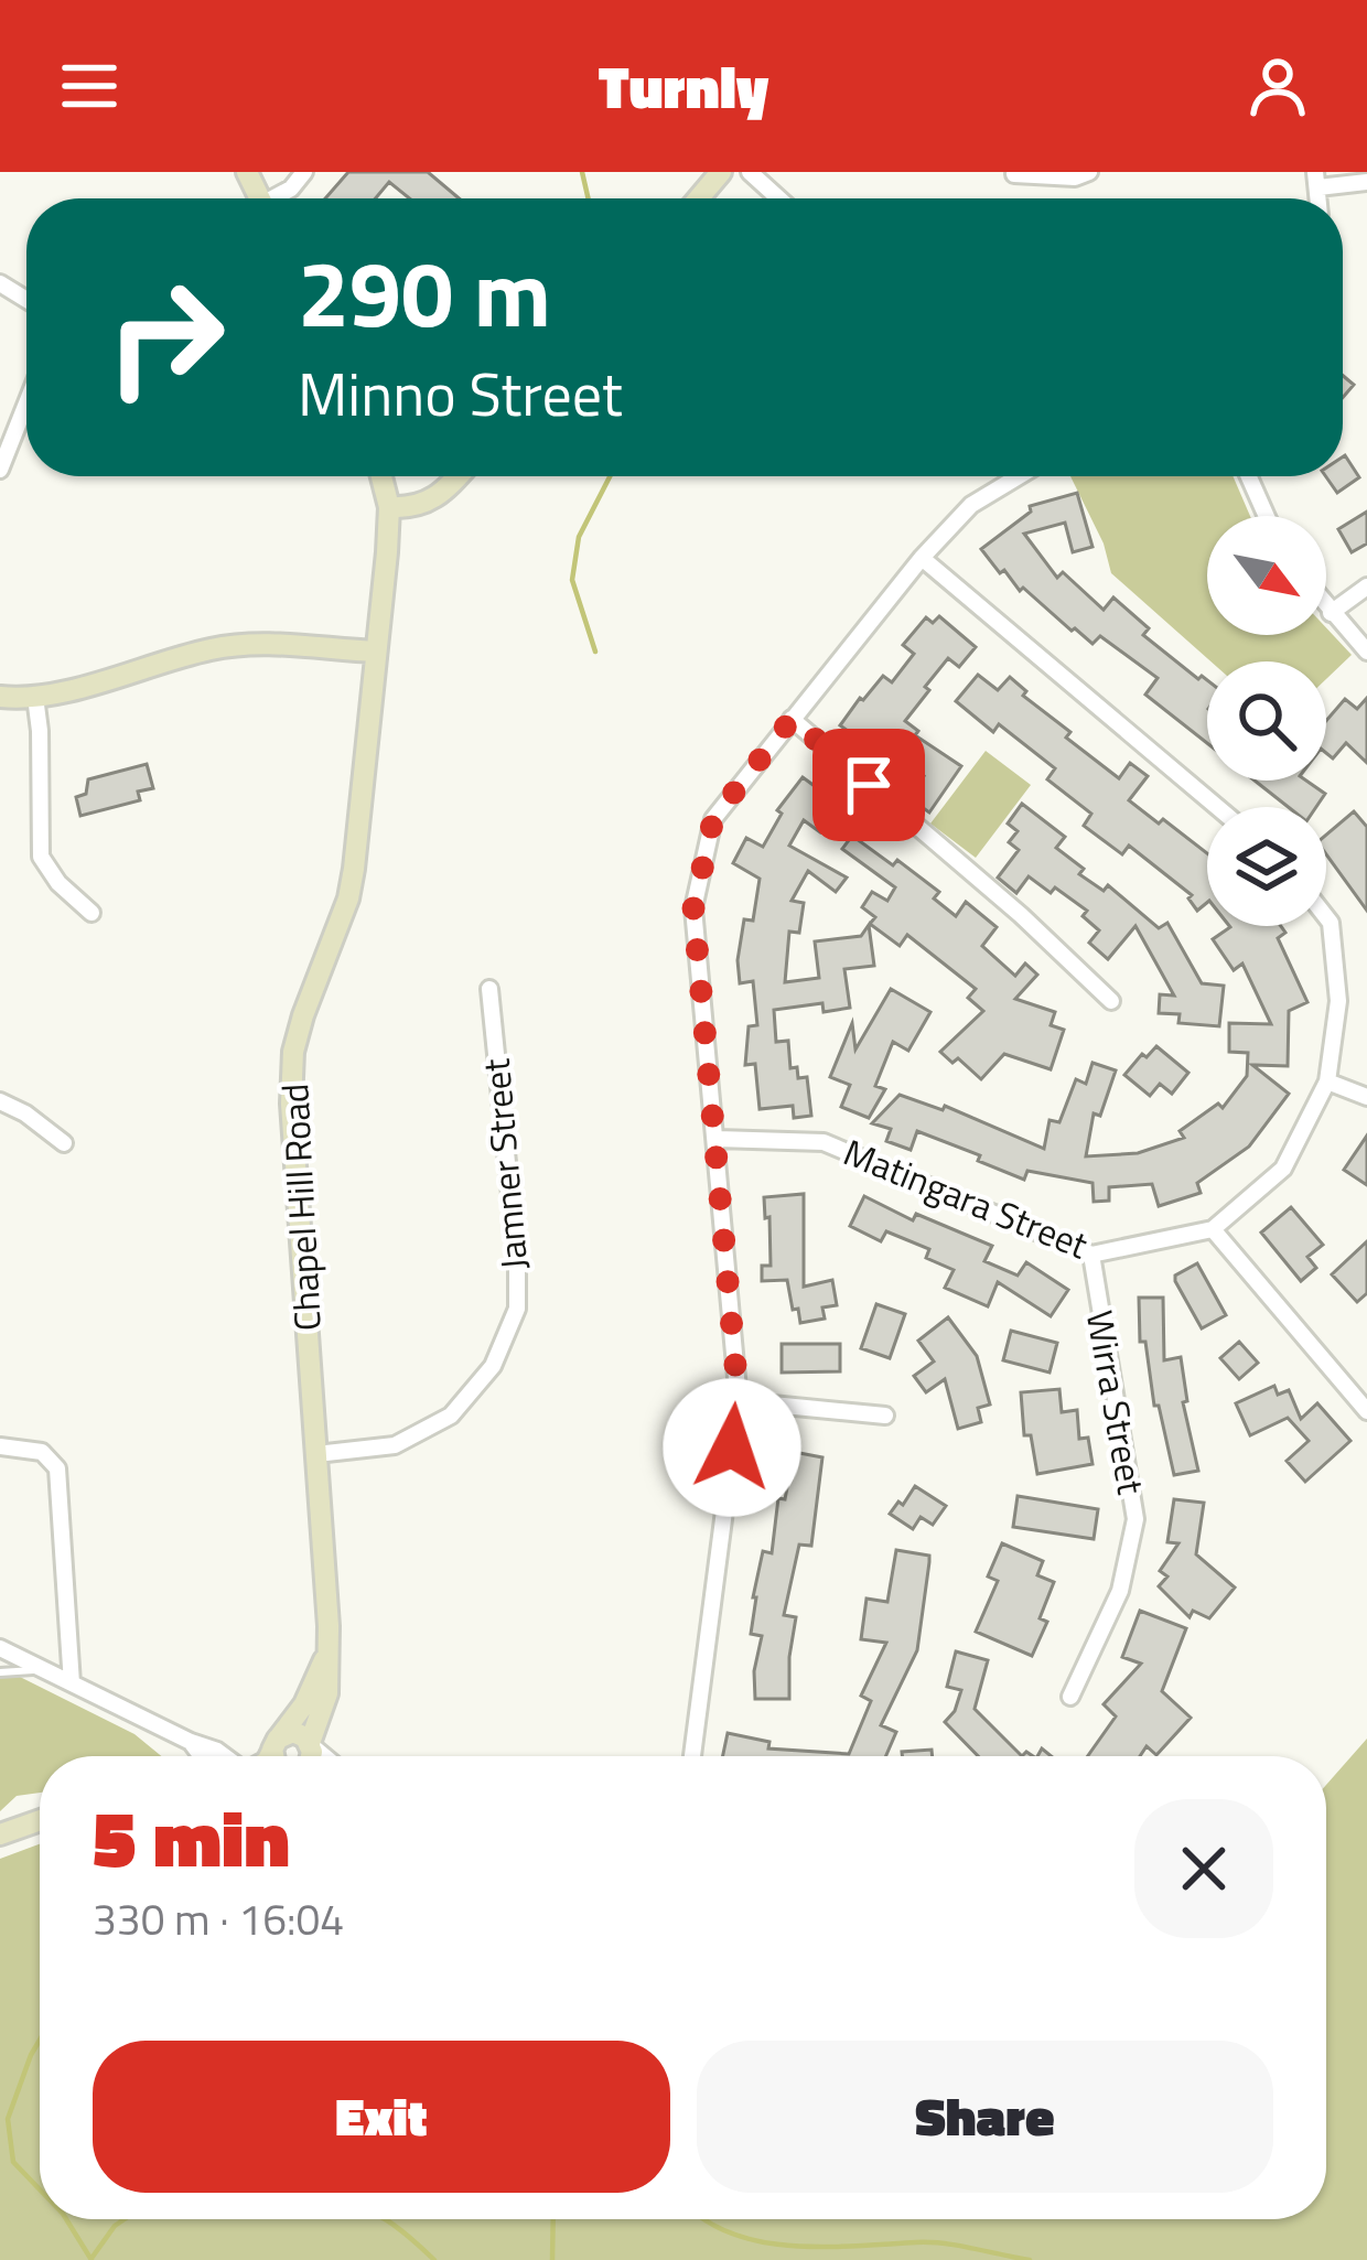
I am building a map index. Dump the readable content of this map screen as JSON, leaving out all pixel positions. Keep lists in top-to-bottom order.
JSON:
{
  "streets": {
    "main road": ["Chapel Hill Road"],
    "street": ["Jamner Street", "Matingara Street", "Wirra Street"]
  },
  "crossings": [
    ["Jamner Street", "Chapel Hill Road"],
    ["Matingara Street", "Wirra Street"]
  ],
  "north": "bottom right",
  "page": {
    "header": "Turnly",
    "turn": ["290 m", "Minno Street"],
    "heading": ["5 min", "330 m · 16:04"],
    "buttons": ["Exit", "Share"]
  }
}
